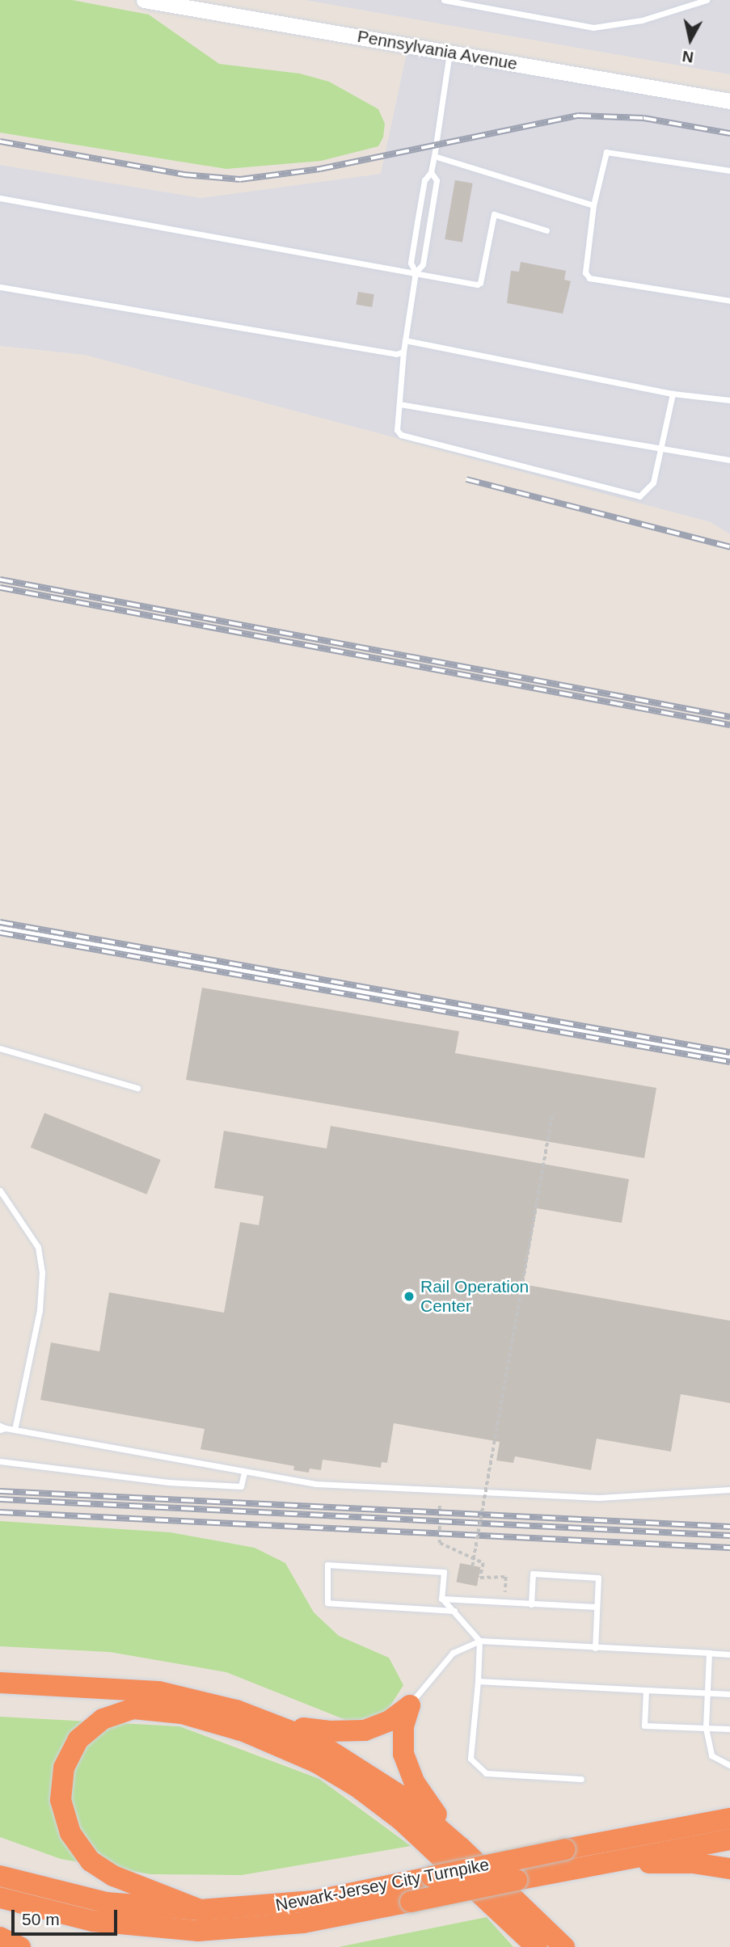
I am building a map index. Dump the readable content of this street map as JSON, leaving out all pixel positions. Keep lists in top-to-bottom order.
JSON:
{
  "streets": {
    "highway": ["Newark-Jersey City Turnpike"],
    "main road": ["Pennsylvania Avenue"]
  },
  "places": ["Rail Operation Center"],
  "scale_bar": "50 m",
  "north": "bottom"
}
